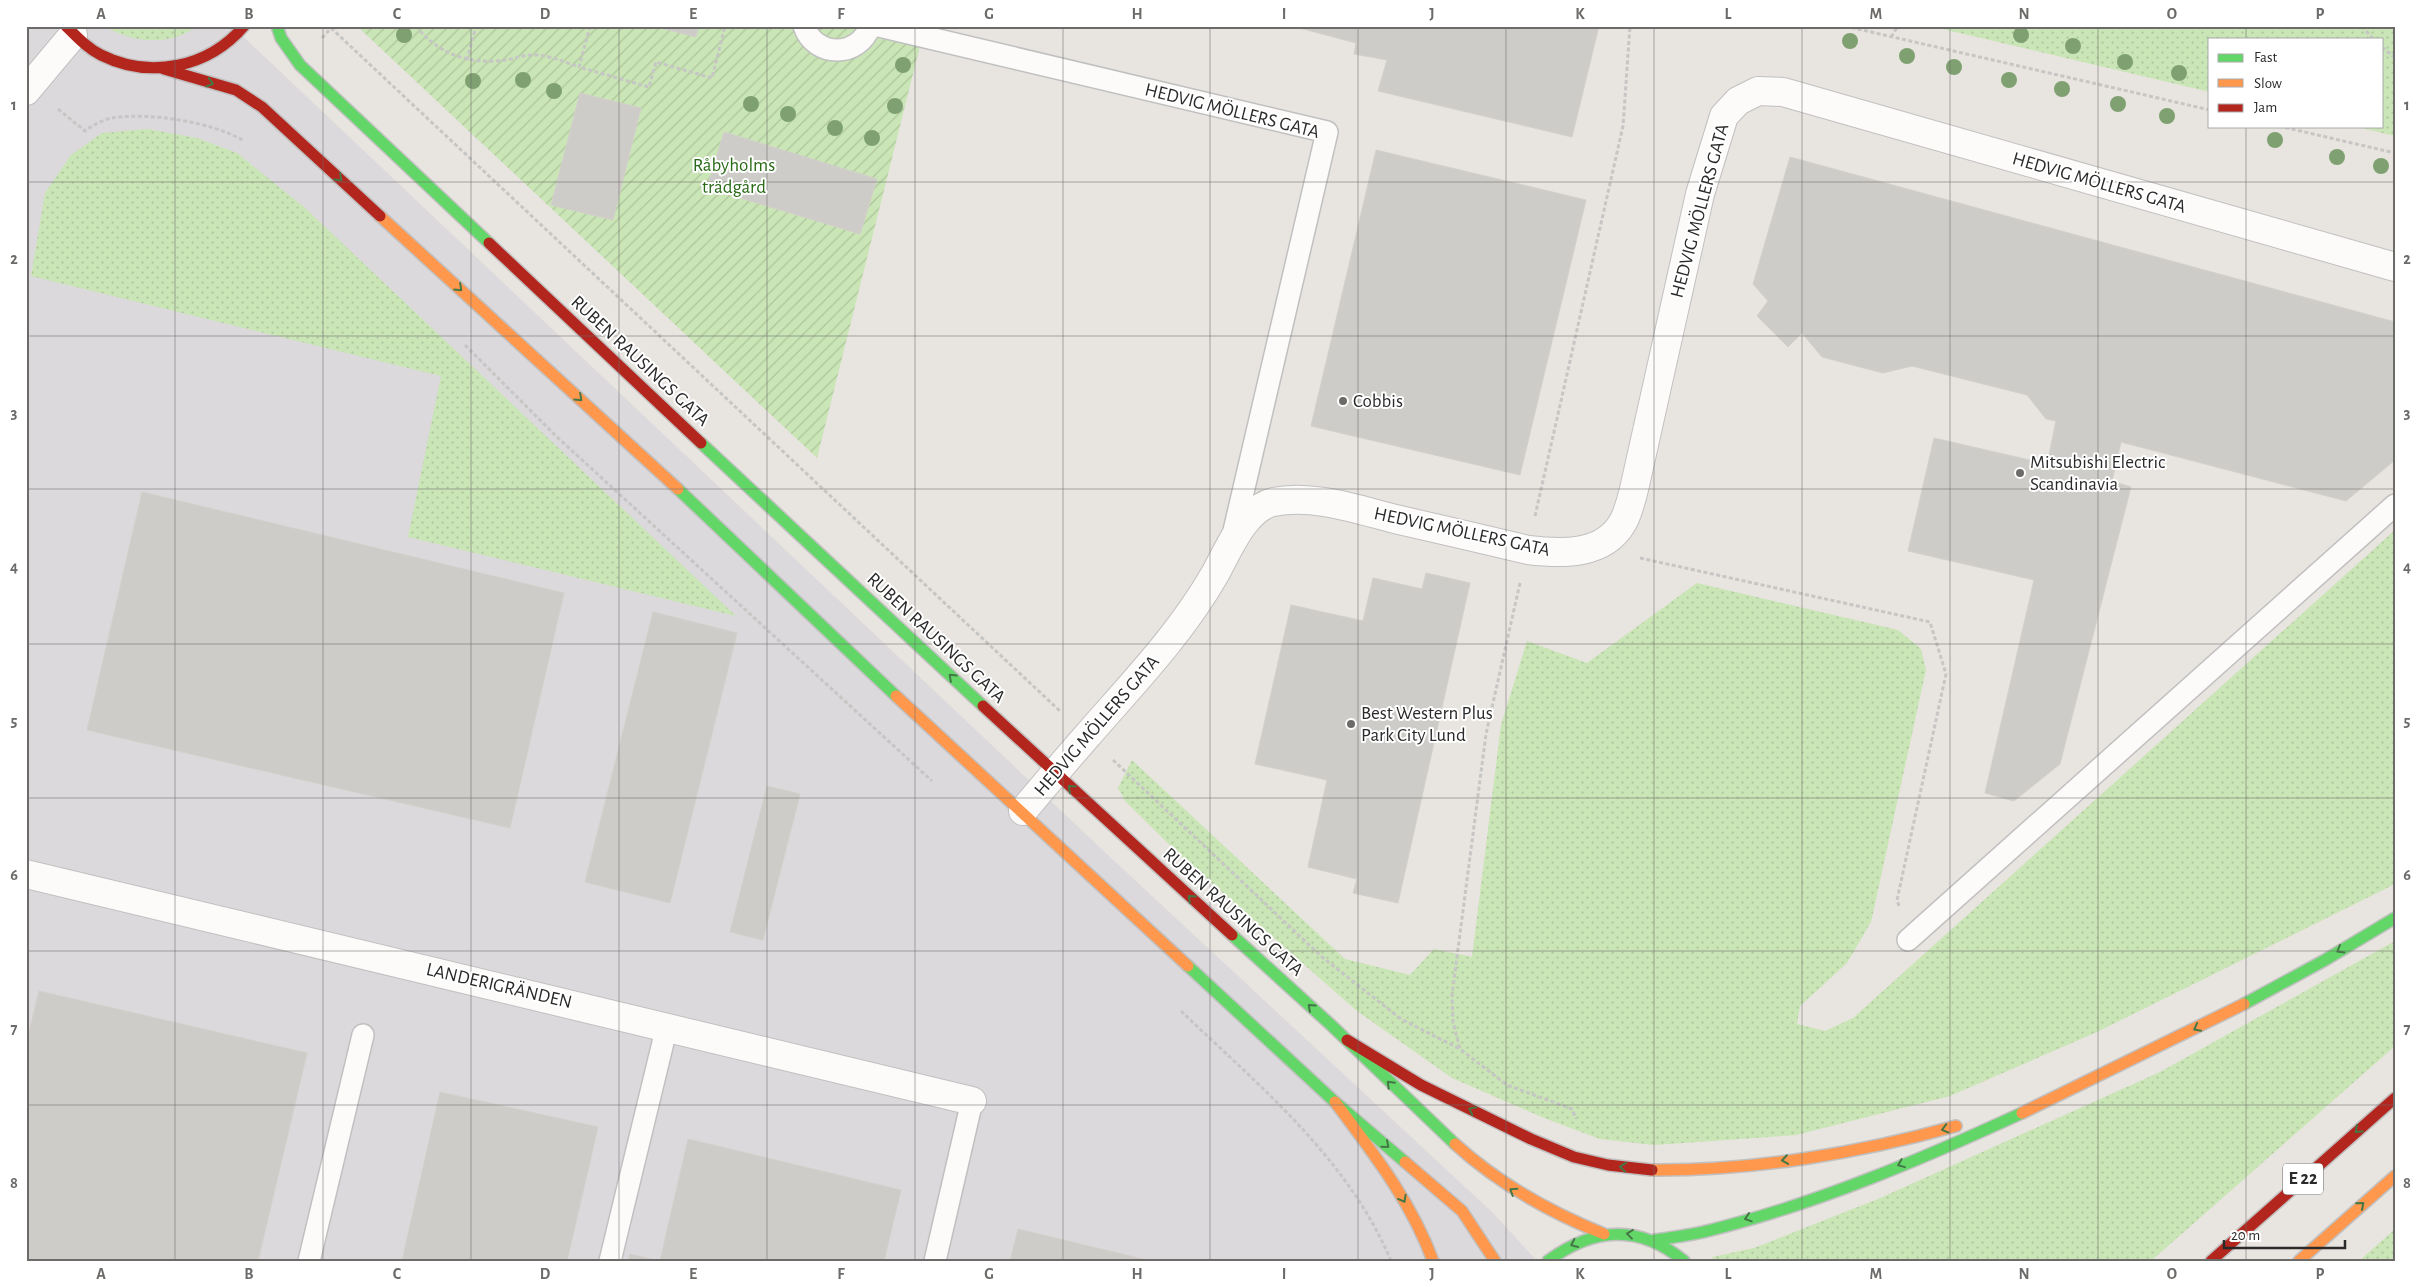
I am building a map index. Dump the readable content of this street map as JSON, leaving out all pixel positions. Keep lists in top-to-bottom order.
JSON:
{
  "streets": {
    "main road": ["RUBEN RAUSINGS GATA", "E 22"],
    "street": ["HEDVIG MÖLLERS GATA", "LANDERIGRÄNDEN"]
  },
  "crossings": [
    ["HEDVIG MÖLLERS GATA", "RUBEN RAUSINGS GATA"]
  ],
  "parks": ["Råbyholms trädgård"],
  "places": ["Cobbis", "Mitsubishi Electric Scandinavia", "Best Western Plus Park City Lund"],
  "legend": ["Fast", "Slow", "Jam"],
  "scale_bar": "20 m",
  "grid": {
    "columns": [
      "A",
      "B",
      "C",
      "D",
      "E",
      "F",
      "G",
      "H",
      "I",
      "J",
      "K",
      "L",
      "M",
      "N",
      "O",
      "P"
    ],
    "rows": [
      "1",
      "2",
      "3",
      "4",
      "5",
      "6",
      "7",
      "8"
    ]
  }
}
